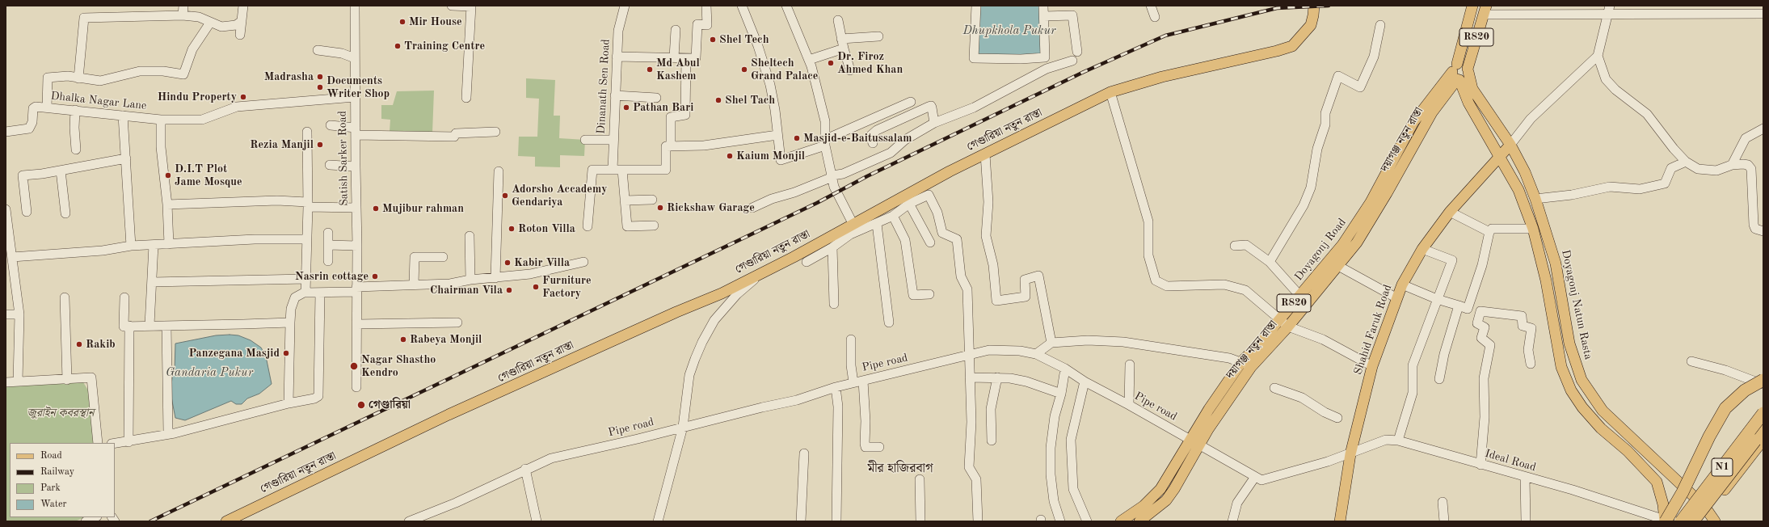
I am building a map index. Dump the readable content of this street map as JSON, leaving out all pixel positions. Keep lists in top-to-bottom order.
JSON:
{
  "streets": {
    "highway": ["N1"],
    "main road": [
      "R820",
      "গেণ্ডারিয়া নতুন রাস্তা",
      "দয়াগঞ্জ নতুন রাস্তা",
      "Doyagonj Road",
      "Doyagonj Natun Rasta",
      "Shahid Faruk Road"
    ],
    "street": [
      "Dinanath Sen Road",
      "Dhalka Nagar Lane",
      "Satish Sarker Road",
      "Pipe road",
      "Ideal Road"
    ]
  },
  "crossings": [
    ["R820", "দয়াগঞ্জ নতুন রাস্তা"],
    ["R820", "Doyagonj Road"],
    ["R820", "Doyagonj Natun Rasta"],
    ["Dhalka Nagar Lane", "Satish Sarker Road"],
    ["দয়াগঞ্জ নতুন রাস্তা", "Doyagonj Road"],
    ["দয়াগঞ্জ নতুন রাস্তা", "Pipe road"],
    ["Doyagonj Road", "Pipe road"],
    ["Doyagonj Natun Rasta", "Shahid Faruk Road"],
    ["Shahid Faruk Road", "Pipe road"],
    ["Shahid Faruk Road", "Ideal Road"],
    ["Pipe road", "Ideal Road"]
  ],
  "districts": ["মীর হাজিরবাগ"],
  "water": ["Dhupkhola Pukur", "Gandaria Pukur"],
  "parks": ["জুরাইন কবরস্থান"],
  "places": [
    "Mir House",
    "Shel Tech",
    "Training Centre",
    "Dr. Firoz Ahmed Khan",
    "Md Abul Kashem",
    "Sheltech Grand Palace",
    "Madrasha",
    "Documents Writer Shop",
    "Hindu Property",
    "Shel Tach",
    "Pathan Bari",
    "Masjid-e-Baitussalam",
    "Rezia Manjil",
    "Kaium Monjil",
    "D.I.T Plot Jame Mosque",
    "Adorsho Accademy Gendariya",
    "Rickshaw Garage",
    "Mujibur rahman",
    "Roton Villa",
    "Kabir Villa",
    "Nasrin cottage",
    "Furniture Factory",
    "Chairman Vila",
    "Rabeya Monjil",
    "Rakib",
    "Panzegana Masjid",
    "Nagar Shastho Kendro",
    "গেণ্ডারিয়া"
  ],
  "legend": [
    "Road",
    "Railway",
    "Park",
    "Water"
  ]
}
